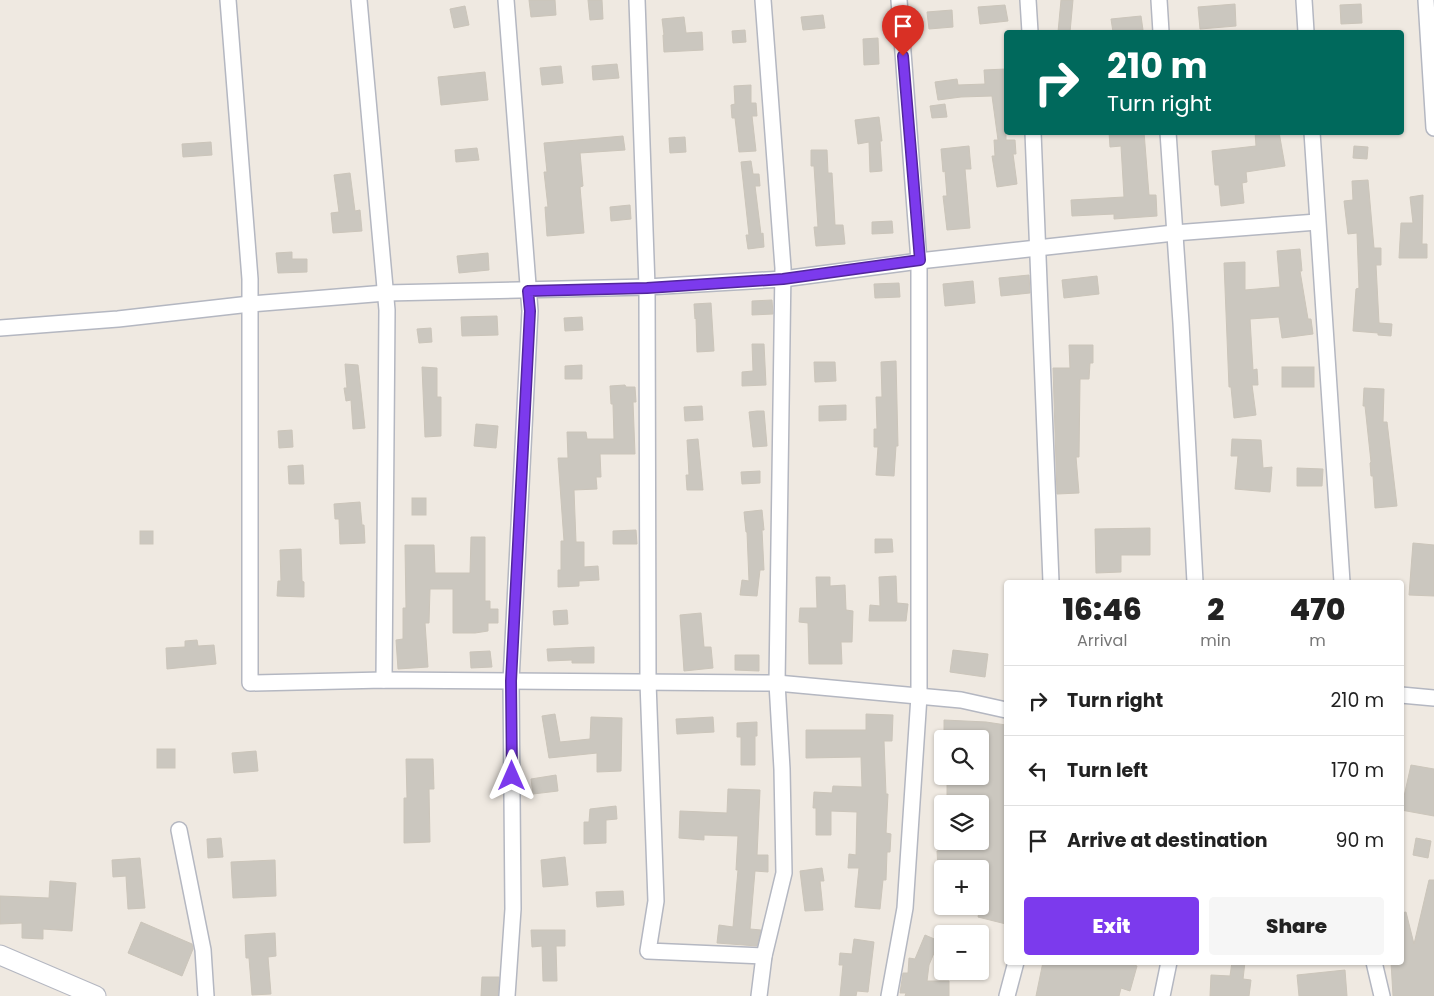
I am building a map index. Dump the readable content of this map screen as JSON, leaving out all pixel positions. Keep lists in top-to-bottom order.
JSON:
{
  "page": {
    "turn": ["210 m", "Turn right"],
    "eta": [
      "16:46",
      "Arrival",
      "2",
      "min",
      "470",
      "m"
    ],
    "list": [
      {
        "name": "Turn right",
        "value": "210 m"
      },
      {
        "name": "Turn left",
        "value": "170 m"
      },
      {
        "name": "Arrive at destination",
        "value": "90 m"
      }
    ],
    "map_buttons": ["+", "−"],
    "buttons": ["Exit", "Share"]
  }
}
